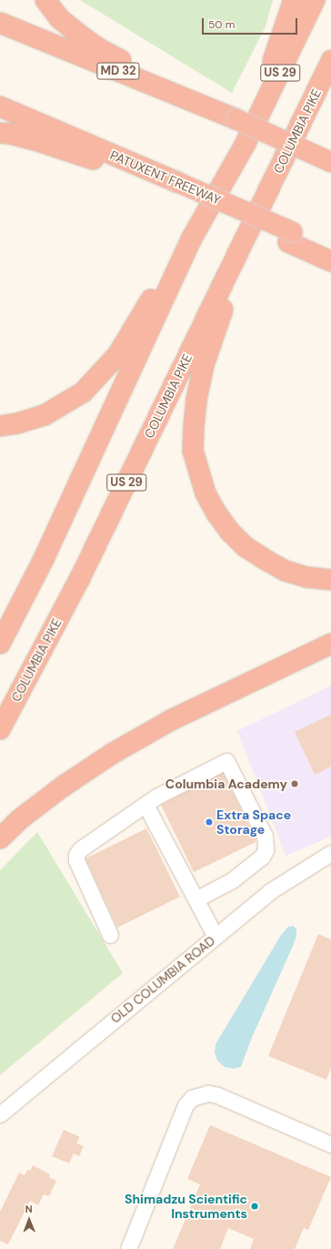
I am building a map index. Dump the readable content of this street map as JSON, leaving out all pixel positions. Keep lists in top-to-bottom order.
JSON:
{
  "streets": {
    "highway": [
      "MD 32",
      "US 29",
      "COLUMBIA PIKE",
      "PATUXENT FREEWAY"
    ],
    "street": ["OLD COLUMBIA ROAD"]
  },
  "places": ["Columbia Academy", "Extra Space Storage", "Shimadzu Scientific Instruments"],
  "scale_bar": "50 m",
  "north": "top"
}
